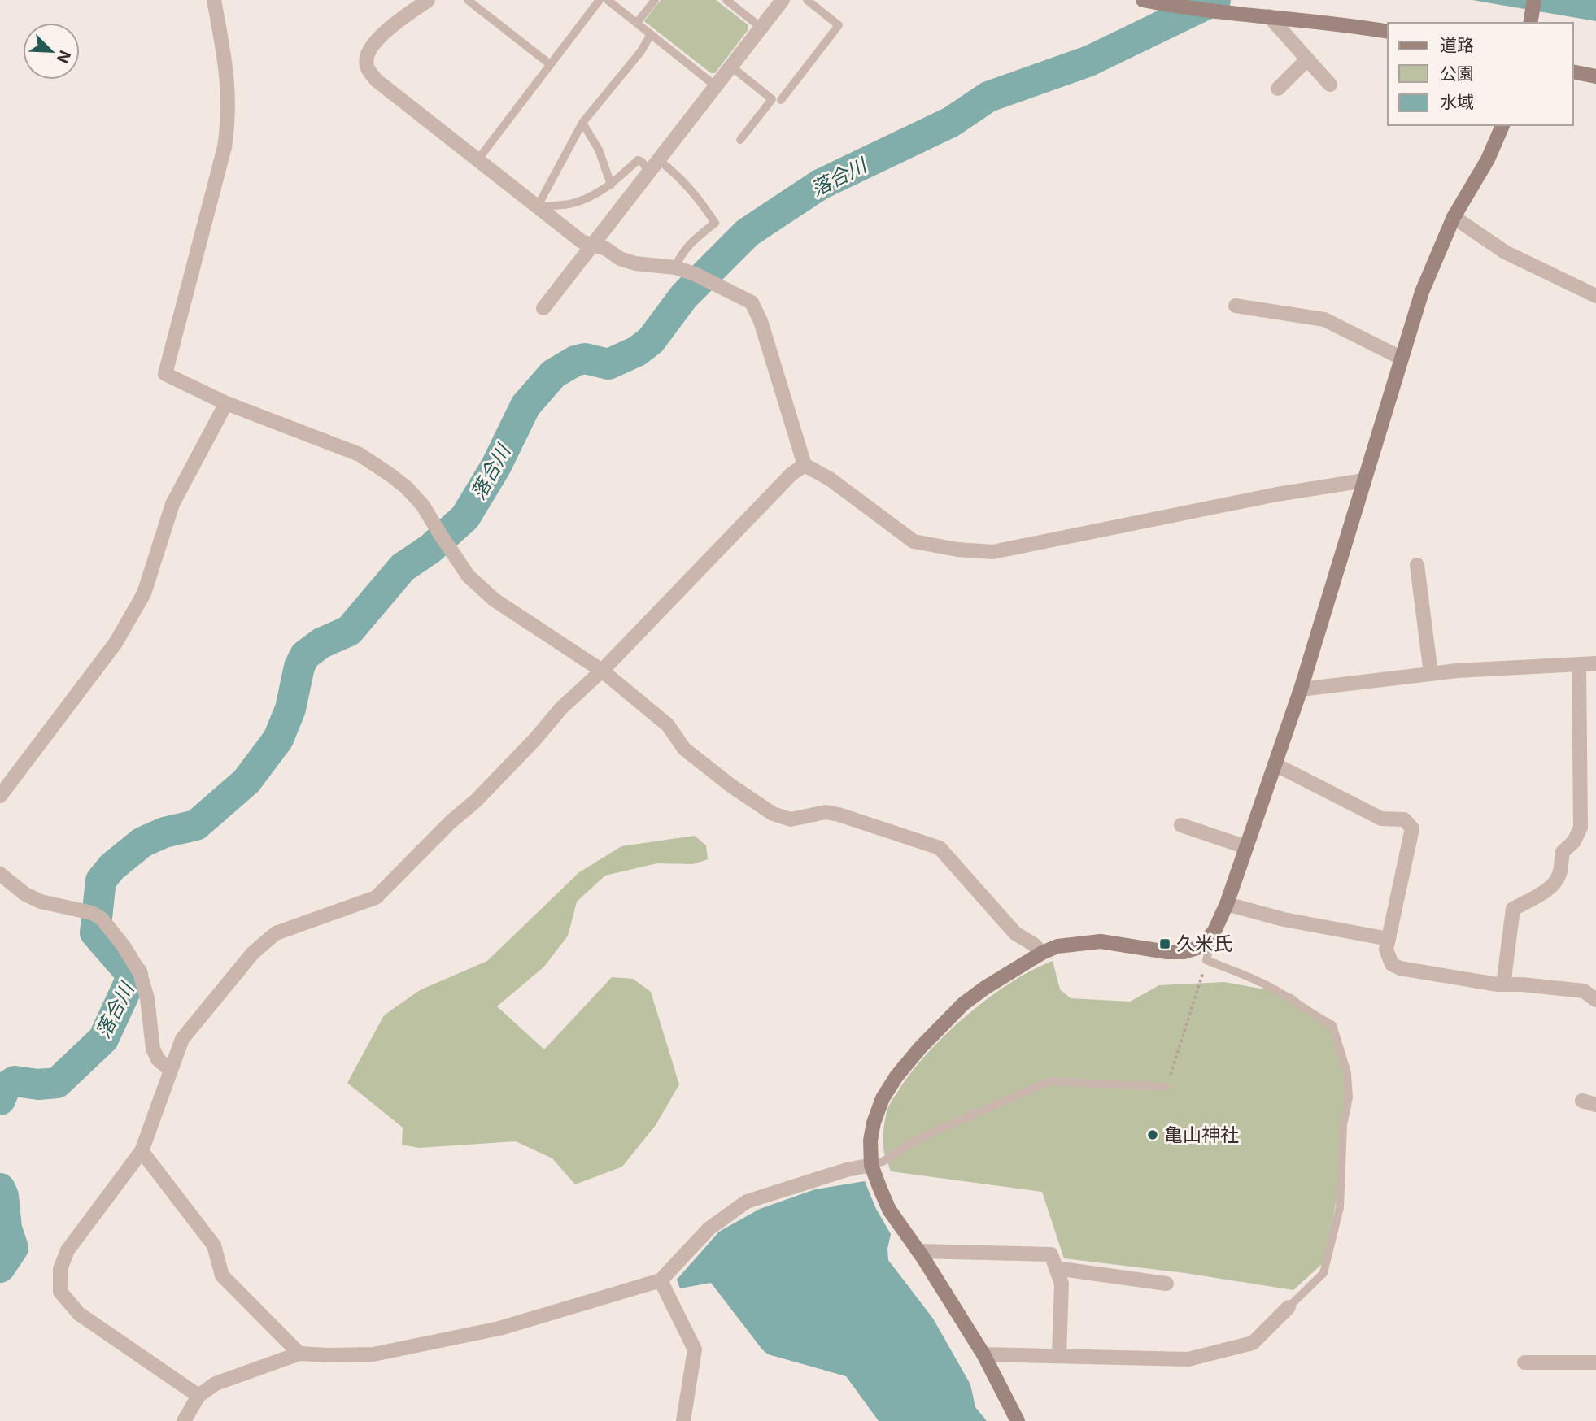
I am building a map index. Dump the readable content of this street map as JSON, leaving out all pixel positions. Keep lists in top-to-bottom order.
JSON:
{
  "water": ["落合川"],
  "places": {
    "transit": ["久米氏"],
    "other": ["亀山神社"]
  },
  "legend": ["道路", "公園", "水域"],
  "north": "bottom right"
}
